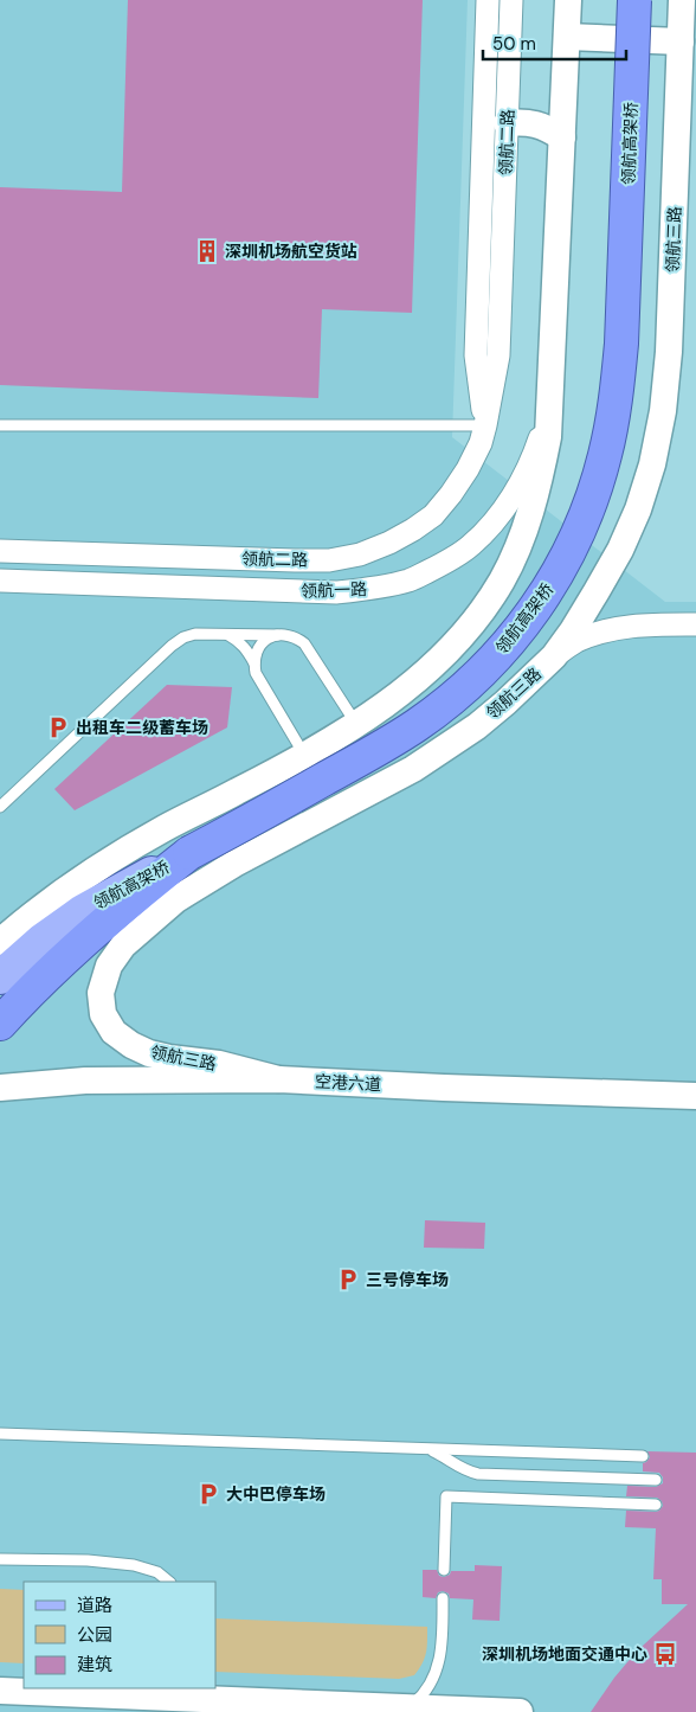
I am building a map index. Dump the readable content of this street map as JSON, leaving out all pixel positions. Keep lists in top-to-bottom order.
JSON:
{
  "streets": {
    "highway": ["领航高架桥"],
    "street": [
      "领航二路",
      "领航三路",
      "领航一路",
      "空港六道"
    ]
  },
  "crossings": [
    ["领航三路", "空港六道"]
  ],
  "places": {
    "building": ["深圳机场航空货站"],
    "parking": ["出租车二级蓄车场", "三号停车场", "大中巴停车场"],
    "bus stop": ["深圳机场地面交通中心"]
  },
  "legend": ["道路", "公园", "建筑"],
  "scale_bar": "50 m"
}
